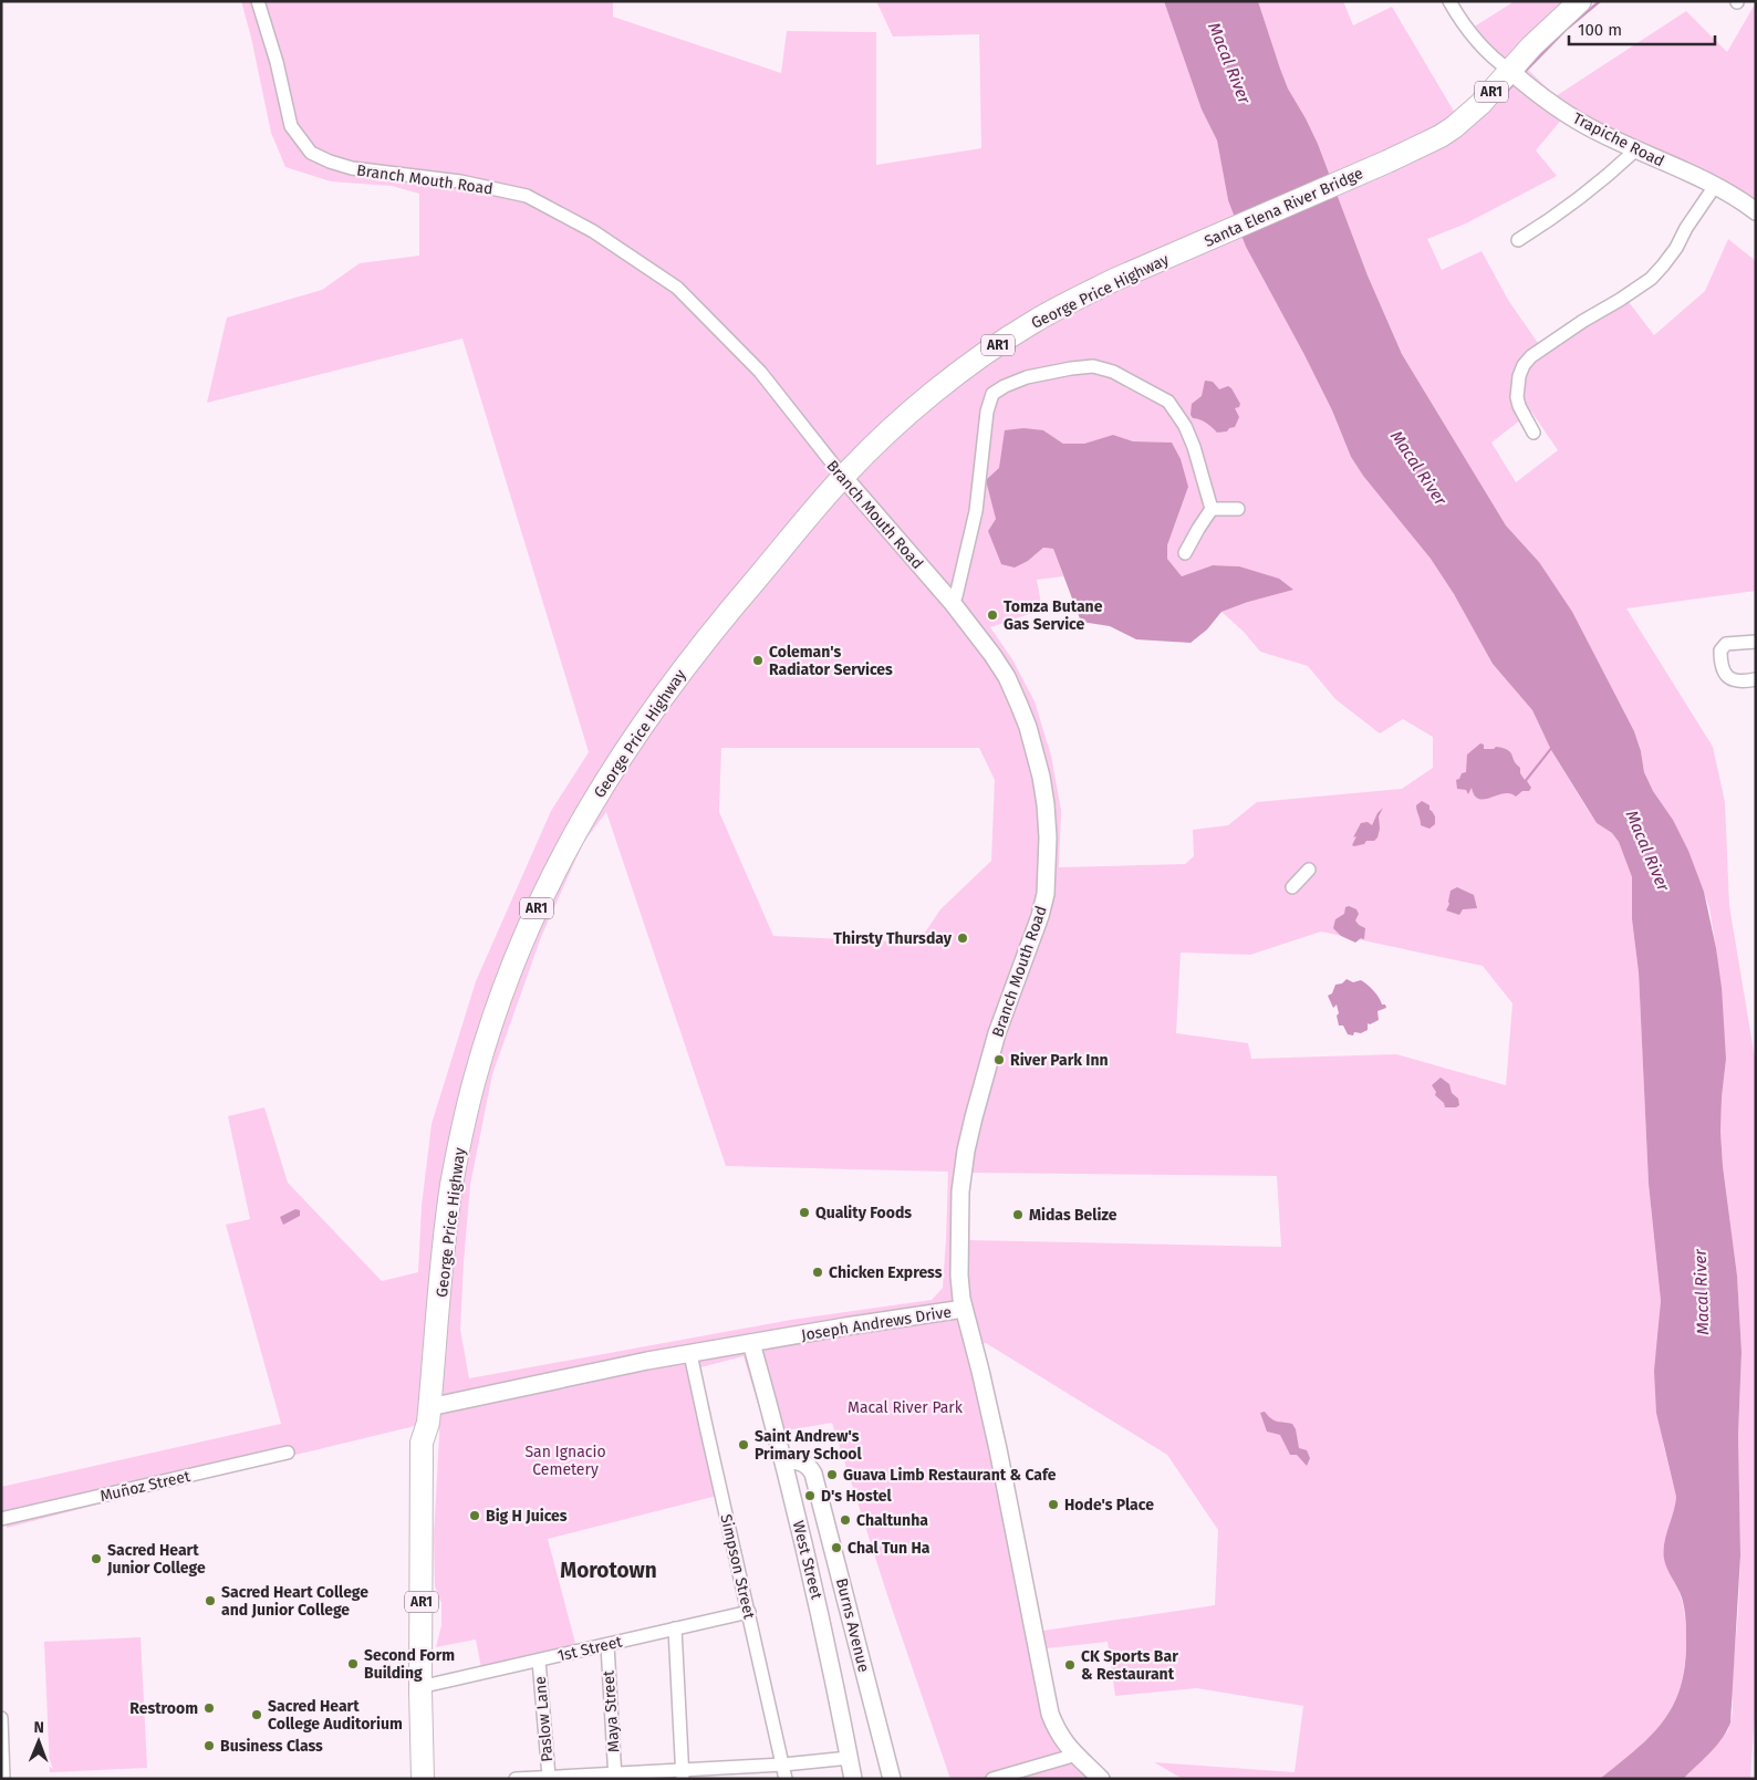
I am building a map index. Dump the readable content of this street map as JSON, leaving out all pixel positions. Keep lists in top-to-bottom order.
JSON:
{
  "streets": {
    "highway": ["AR1", "Santa Elena River Bridge", "George Price Highway"],
    "street": [
      "Trapiche Road",
      "Branch Mouth Road",
      "Joseph Andrews Drive",
      "Muñoz Street",
      "West Street",
      "Simpson Street",
      "Burns Avenue",
      "1st Street",
      "Maya Street",
      "Paslow Lane"
    ]
  },
  "crossings": [
    ["AR1", "Trapiche Road"],
    ["AR1", "Santa Elena River Bridge"],
    ["AR1", "George Price Highway"],
    ["AR1", "Joseph Andrews Drive"],
    ["AR1", "1st Street"],
    ["Trapiche Road", "Santa Elena River Bridge"],
    ["Branch Mouth Road", "George Price Highway"],
    ["Branch Mouth Road", "Joseph Andrews Drive"],
    ["Santa Elena River Bridge", "George Price Highway"],
    ["George Price Highway", "Joseph Andrews Drive"],
    ["Joseph Andrews Drive", "West Street"],
    ["Joseph Andrews Drive", "Simpson Street"],
    ["West Street", "Burns Avenue"],
    ["Simpson Street", "1st Street"],
    ["1st Street", "Maya Street"],
    ["1st Street", "Paslow Lane"]
  ],
  "districts": ["Morotown"],
  "water": ["Macal River"],
  "parks": ["Macal River Park", "San Ignacio Cemetery"],
  "places": [
    "Tomza Butane Gas Service",
    "Coleman's Radiator Services",
    "Thirsty Thursday",
    "River Park Inn",
    "Quality Foods",
    "Midas Belize",
    "Chicken Express",
    "Saint Andrew's Primary School",
    "Guava Limb Restaurant & Cafe",
    "D's Hostel",
    "Hode's Place",
    "Big H Juices",
    "Chaltunha",
    "Chal Tun Ha",
    "Sacred Heart Junior College",
    "Sacred Heart College and Junior College",
    "Second Form Building",
    "CK Sports Bar & Restaurant",
    "Restroom",
    "Sacred Heart College Auditorium",
    "Business Class"
  ],
  "scale_bar": "100 m",
  "north": "top"
}
